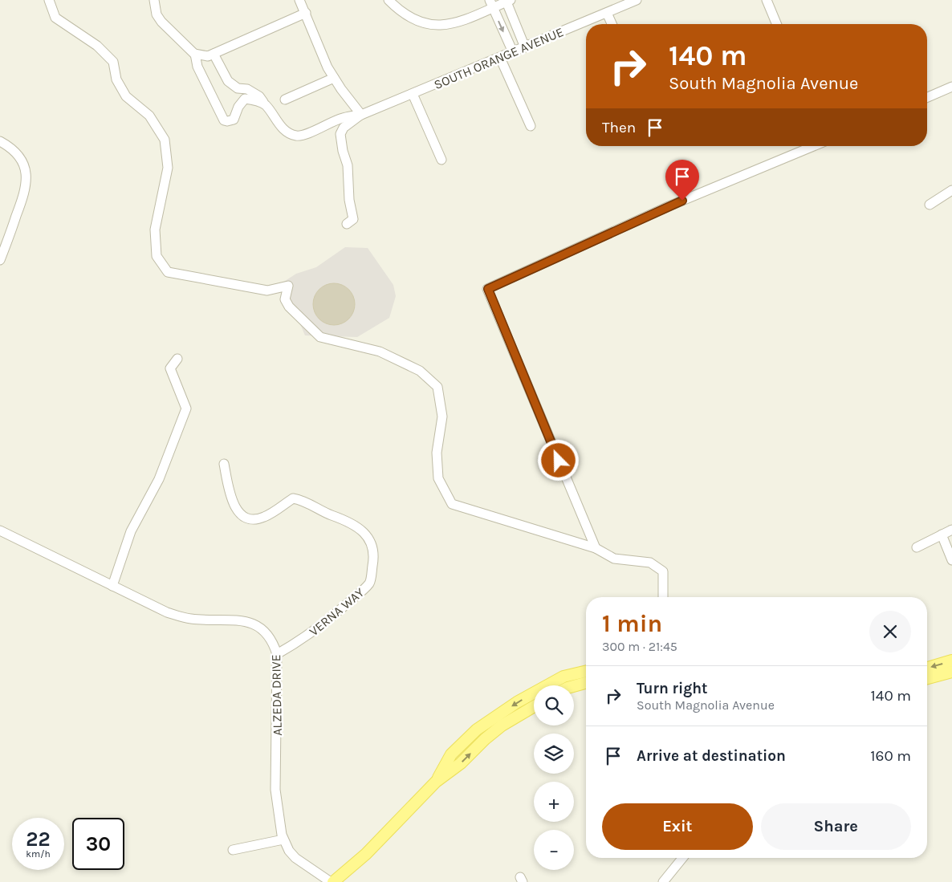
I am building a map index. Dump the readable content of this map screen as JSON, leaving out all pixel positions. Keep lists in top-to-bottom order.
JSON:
{
  "streets": {
    "street": ["SOUTH ORANGE AVENUE", "VERNA WAY", "ALZEDA DRIVE"]
  },
  "crossings": [
    ["VERNA WAY", "ALZEDA DRIVE"]
  ],
  "page": {
    "turn": ["140 m", "South Magnolia Avenue"],
    "then": "Then",
    "heading": ["1 min", "300 m · 21:45"],
    "list": [
      {
        "name": "Turn right",
        "note": "South Magnolia Avenue",
        "value": "140 m"
      },
      {
        "name": "Arrive at destination",
        "value": "160 m"
      }
    ],
    "map_buttons": ["+", "−"],
    "buttons": ["Exit", "Share"],
    "speed": "22 km/h",
    "limit": "30"
  }
}
